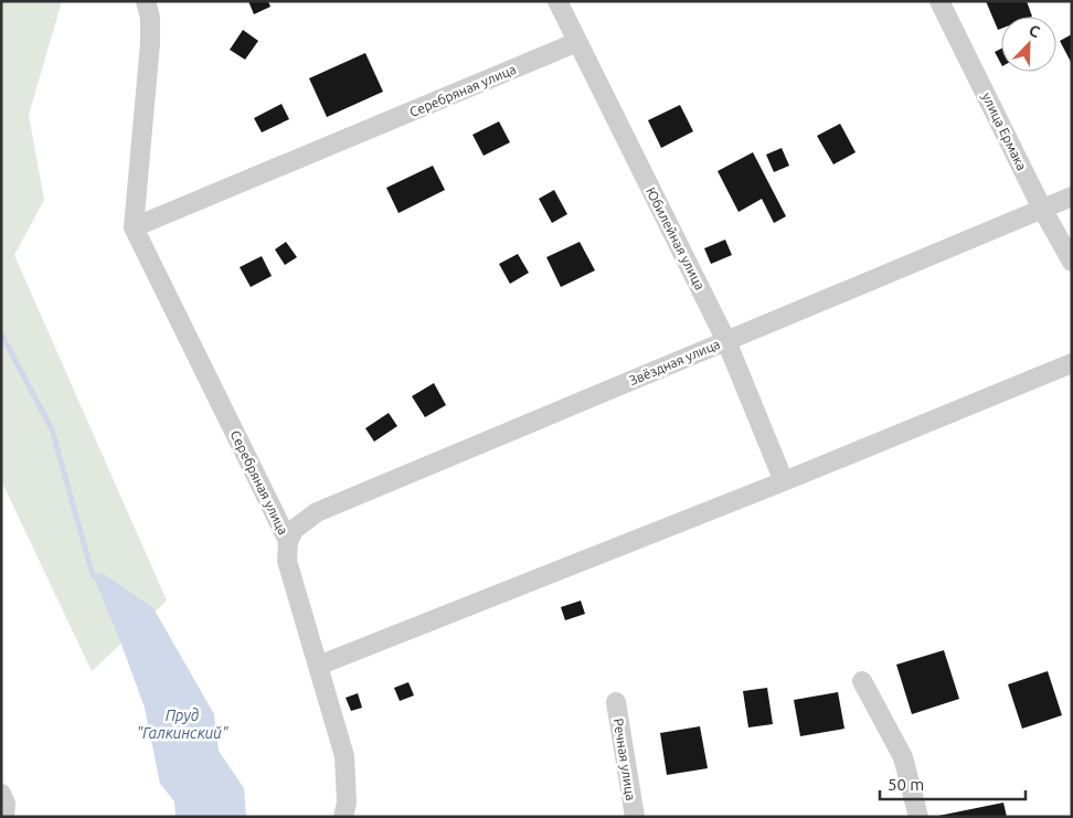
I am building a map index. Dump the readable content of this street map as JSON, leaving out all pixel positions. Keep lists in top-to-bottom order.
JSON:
{
  "streets": {
    "street": [
      "Серебряная улица",
      "улица Ермака",
      "Юбилейная улица",
      "Звёздная улица",
      "Речная улица"
    ]
  },
  "crossings": [
    ["Серебряная улица", "Юбилейная улица"],
    ["Серебряная улица", "Звёздная улица"],
    ["улица Ермака", "Звёздная улица"],
    ["Юбилейная улица", "Звёздная улица"]
  ],
  "water": ["Пруд \"Галкинский\""],
  "scale_bar": "50 m",
  "north": "top right"
}
